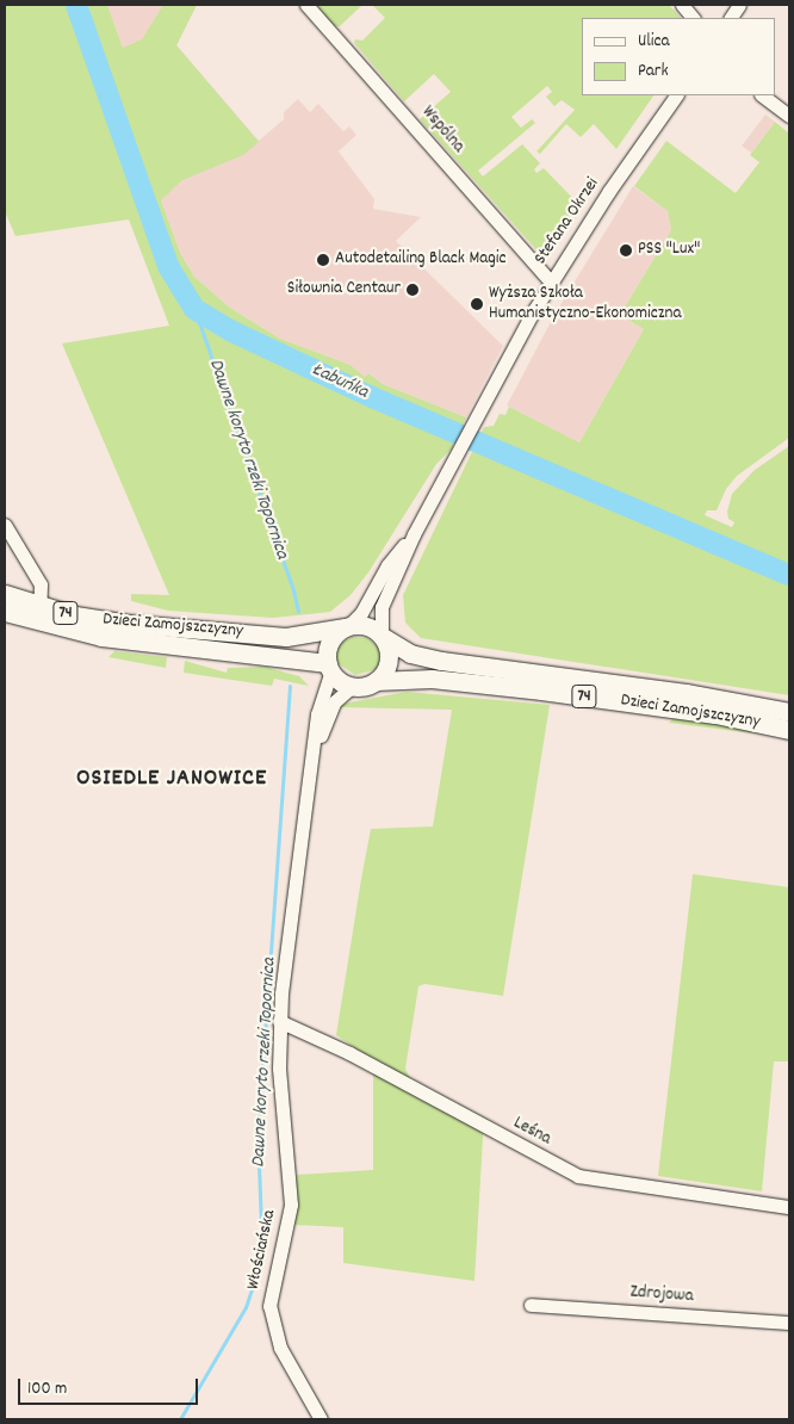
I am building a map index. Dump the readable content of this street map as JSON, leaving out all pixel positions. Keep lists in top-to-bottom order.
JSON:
{
  "streets": {
    "main road": ["74", "Dzieci Zamojszczyzny"],
    "street": [
      "Wspólna",
      "Stefana Okrzei",
      "Leśna",
      "Włościańska",
      "Zdrojowa"
    ]
  },
  "crossings": [
    ["Wspólna", "Stefana Okrzei"],
    ["Stefana Okrzei", "74"],
    ["Stefana Okrzei", "Dzieci Zamojszczyzny"],
    ["Stefana Okrzei", "Włościańska"],
    ["74", "Dzieci Zamojszczyzny"],
    ["74", "Włościańska"],
    ["Dzieci Zamojszczyzny", "Włościańska"],
    ["Leśna", "Włościańska"]
  ],
  "districts": ["OSIEDLE JANOWICE"],
  "water": ["Łabuńka", "Dawne koryto rzeki Topornica"],
  "places": [
    "PSS \"Lux\"",
    "Autodetailing Black Magic",
    "Siłownia Centaur",
    "Wyższa Szkoła Humanistyczno-Ekonomiczna"
  ],
  "legend": ["Ulica", "Park"],
  "scale_bar": "100 m"
}
